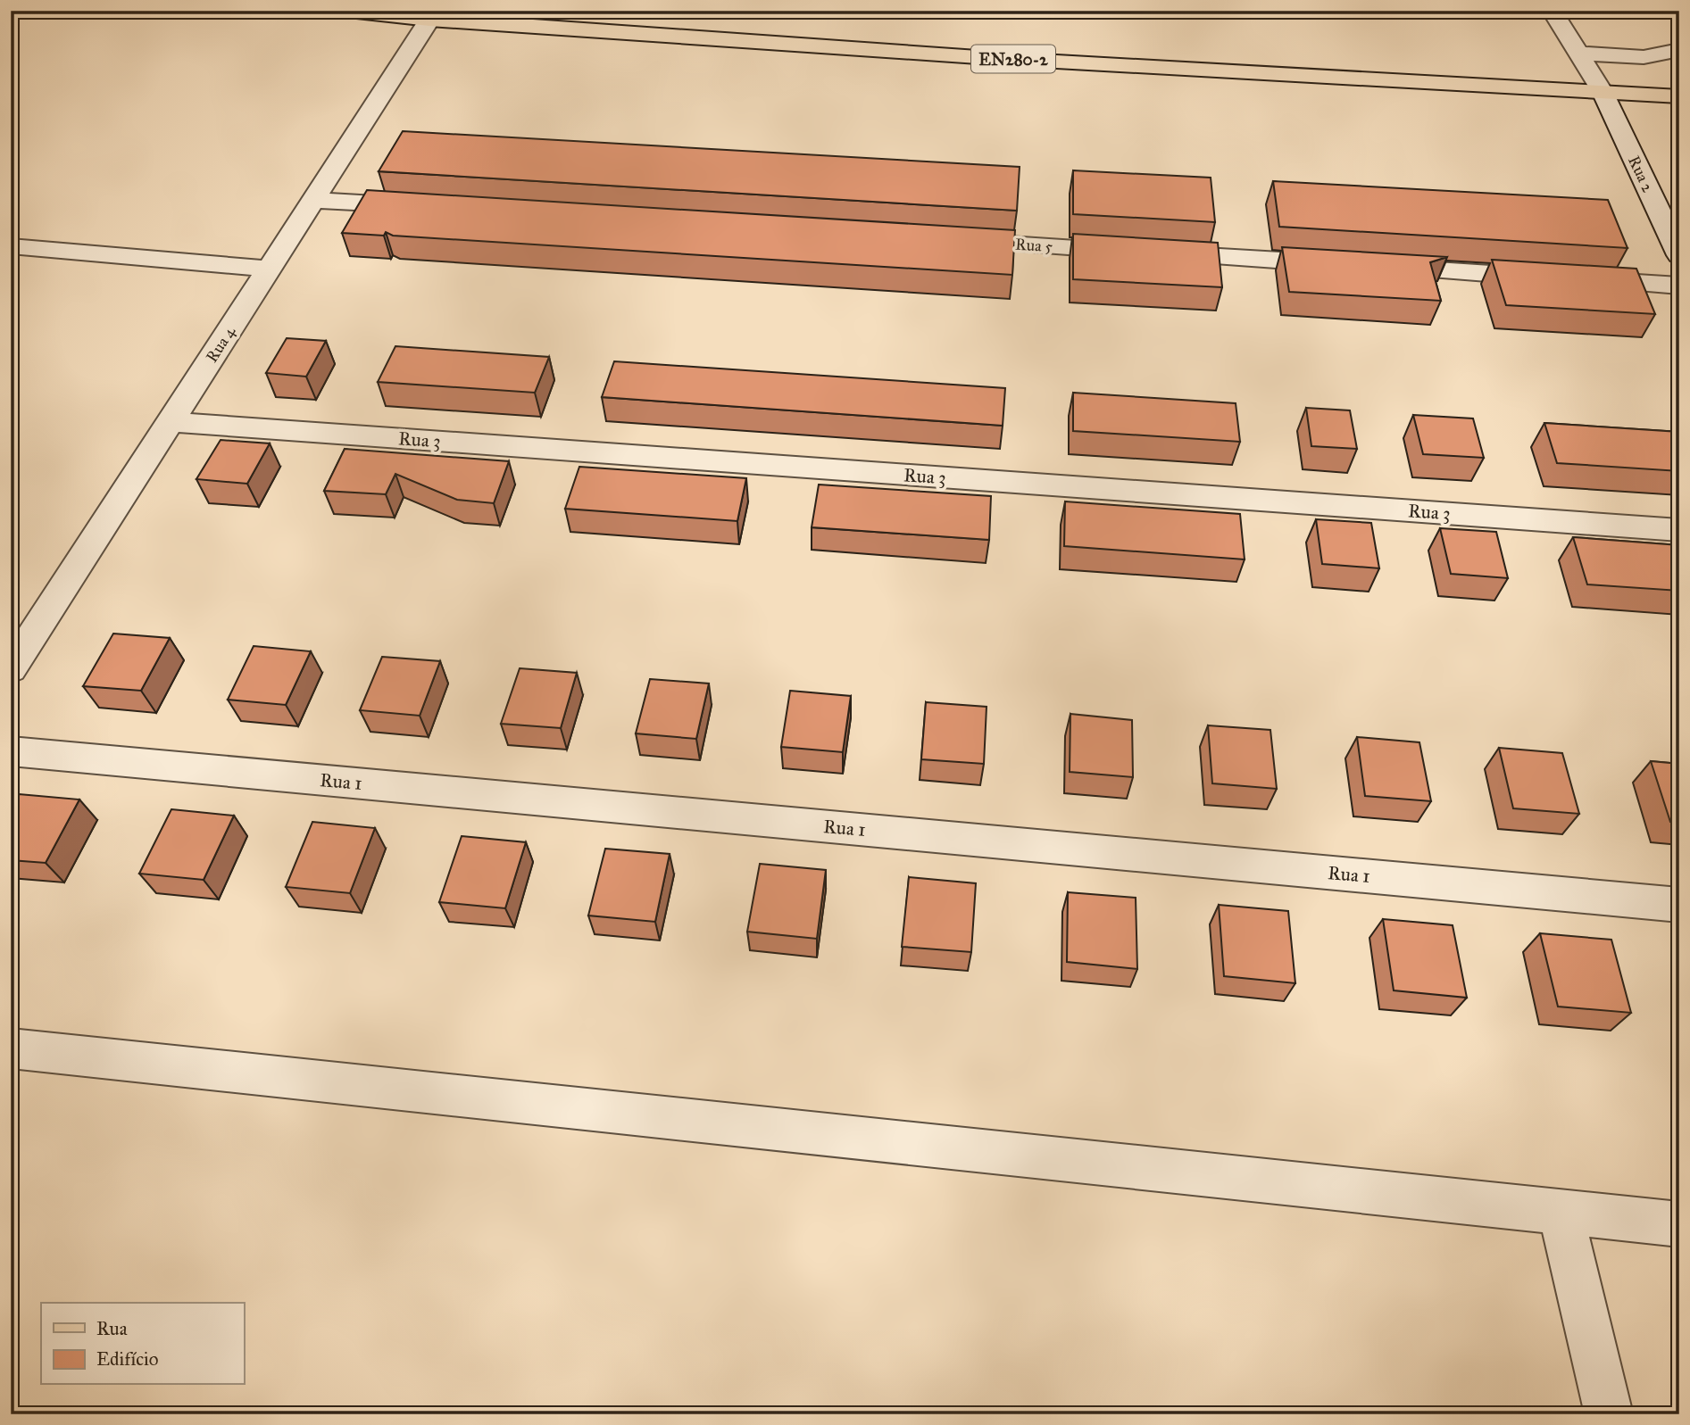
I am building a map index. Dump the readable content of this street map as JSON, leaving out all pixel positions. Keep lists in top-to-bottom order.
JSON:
{
  "streets": {
    "main road": ["EN280-2"],
    "street": [
      "Rua 2",
      "Rua 5",
      "Rua 4",
      "Rua 3",
      "Rua 1"
    ]
  },
  "crossings": [
    ["EN280-2", "Rua 2"],
    ["EN280-2", "Rua 4"],
    ["Rua 4", "Rua 3"]
  ],
  "legend": ["Rua", "Edifício"]
}
